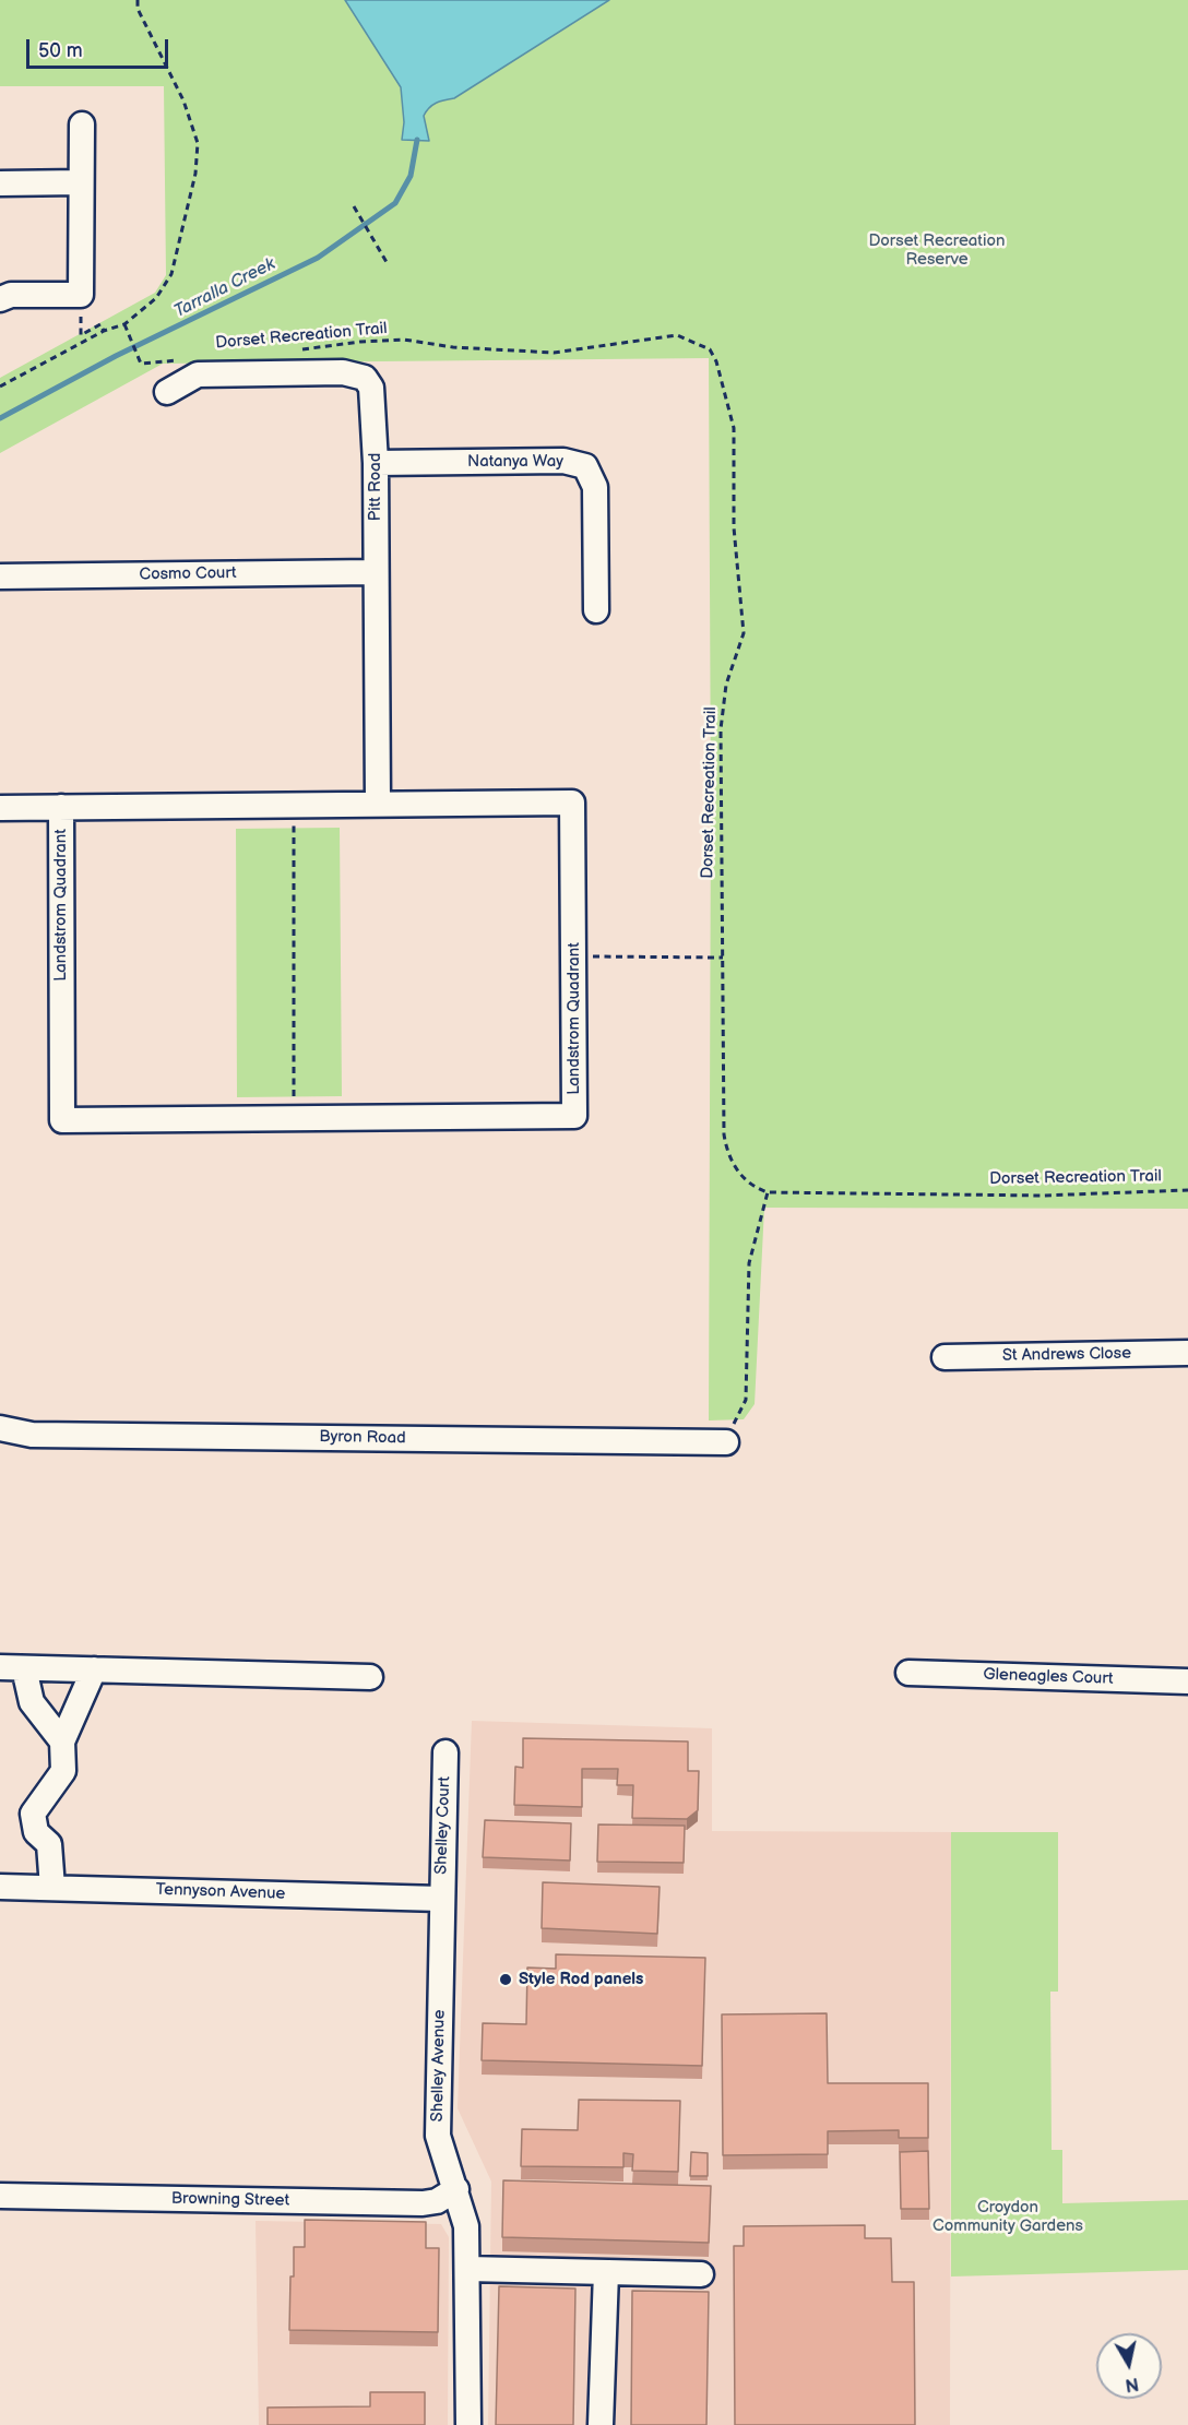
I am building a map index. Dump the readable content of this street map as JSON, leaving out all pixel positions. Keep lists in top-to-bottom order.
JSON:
{
  "streets": {
    "street": [
      "Natanya Way",
      "Pitt Road",
      "Cosmo Court",
      "Landstrom Quadrant",
      "St Andrews Close",
      "Byron Road",
      "Gleneagles Court",
      "Shelley Court",
      "Tennyson Avenue",
      "Shelley Avenue",
      "Browning Street"
    ],
    "path": ["Dorset Recreation Trail"]
  },
  "crossings": [
    ["Natanya Way", "Pitt Road"],
    ["Pitt Road", "Cosmo Court"],
    ["Pitt Road", "Landstrom Quadrant"],
    ["Shelley Court", "Tennyson Avenue"],
    ["Shelley Court", "Shelley Avenue"],
    ["Tennyson Avenue", "Shelley Avenue"],
    ["Shelley Avenue", "Browning Street"]
  ],
  "water": ["Tarralla Creek"],
  "parks": ["Dorset Recreation Reserve", "Croydon Community Gardens"],
  "places": ["Style Rod panels"],
  "scale_bar": "50 m",
  "north": "bottom"
}
